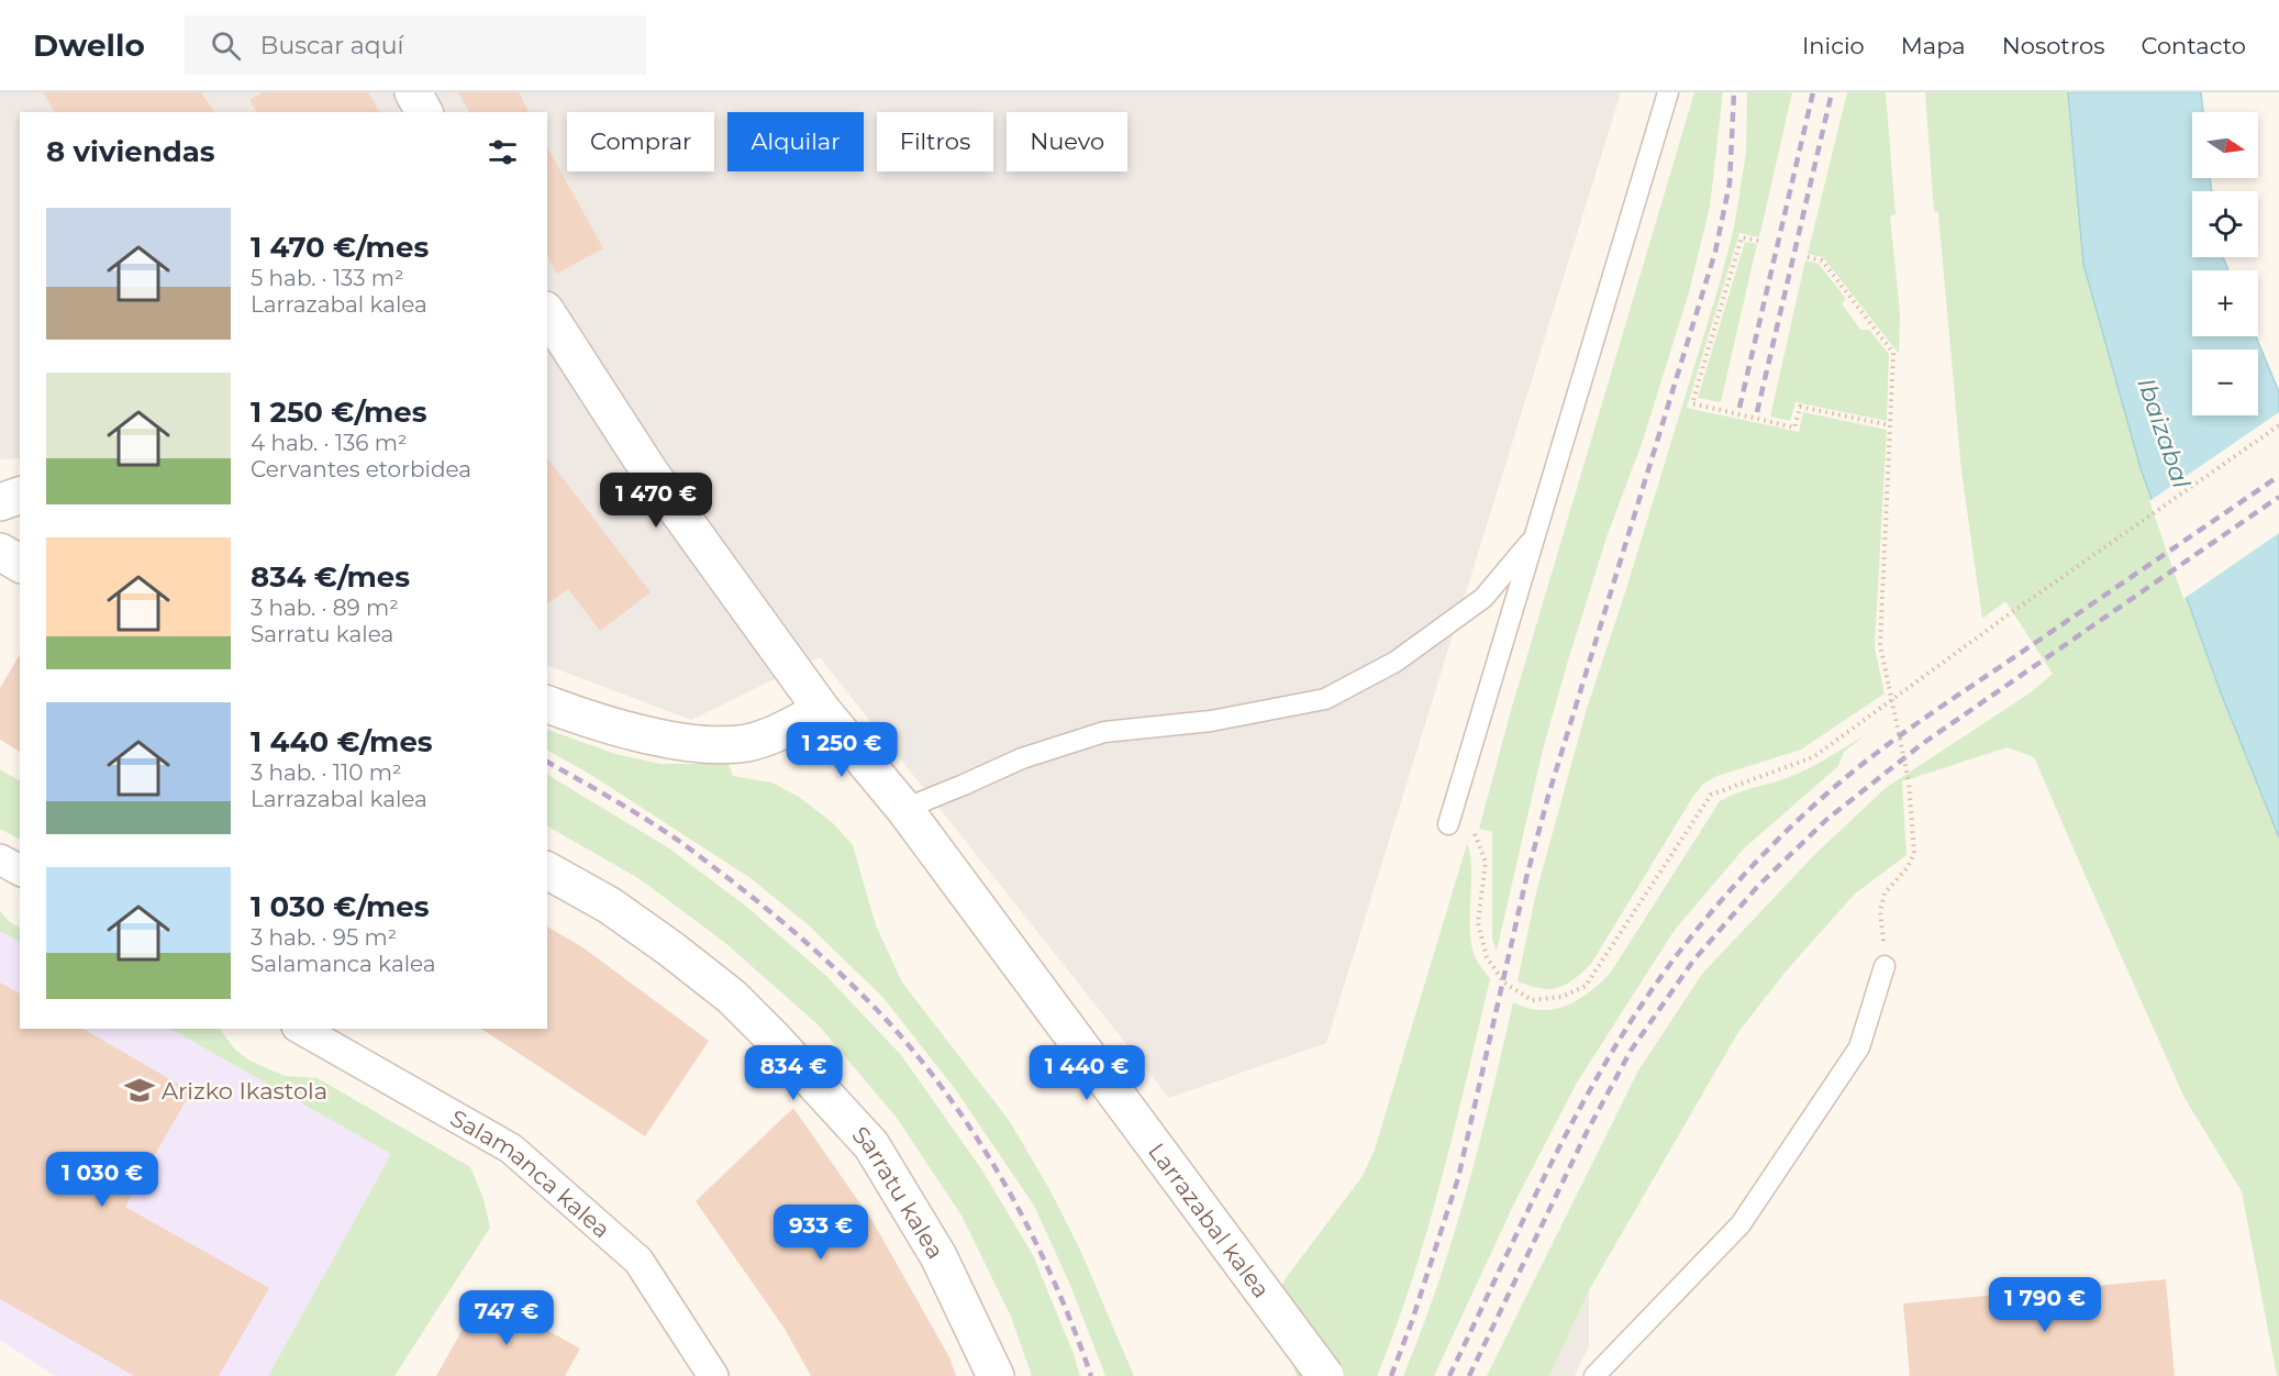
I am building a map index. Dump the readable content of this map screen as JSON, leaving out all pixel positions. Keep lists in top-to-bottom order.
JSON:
{
  "streets": {
    "street": ["Salamanca kalea", "Sarratu kalea", "Larrazabal kalea"]
  },
  "water": ["Ibaizabal"],
  "places": {
    "school or university": ["Arizko Ikastola"]
  },
  "north": "right",
  "page": {
    "header": "Dwello",
    "search": "Buscar aquí",
    "nav": [
      "Inicio",
      "Mapa",
      "Nosotros",
      "Contacto"
    ],
    "map_buttons": ["+", "−"],
    "chip": [
      "Comprar",
      "Alquilar",
      "Filtros",
      "Nuevo"
    ],
    "heading": "8 viviendas",
    "list": [
      {
        "name": "1 470 €/mes",
        "note": "5 hab. · 133 m² · Larrazabal kalea"
      },
      {
        "name": "1 250 €/mes",
        "note": "4 hab. · 136 m² · Cervantes etorbidea"
      },
      {
        "name": "834 €/mes",
        "note": "3 hab. · 89 m² · Sarratu kalea"
      },
      {
        "name": "1 440 €/mes",
        "note": "3 hab. · 110 m² · Larrazabal kalea"
      },
      {
        "name": "1 030 €/mes",
        "note": "3 hab. · 95 m² · Salamanca kalea"
      }
    ],
    "price": [
      "1 470 €",
      "1 250 €",
      "834 €",
      "1 440 €",
      "1 030 €",
      "933 €",
      "1 790 €",
      "747 €"
    ]
  }
}
